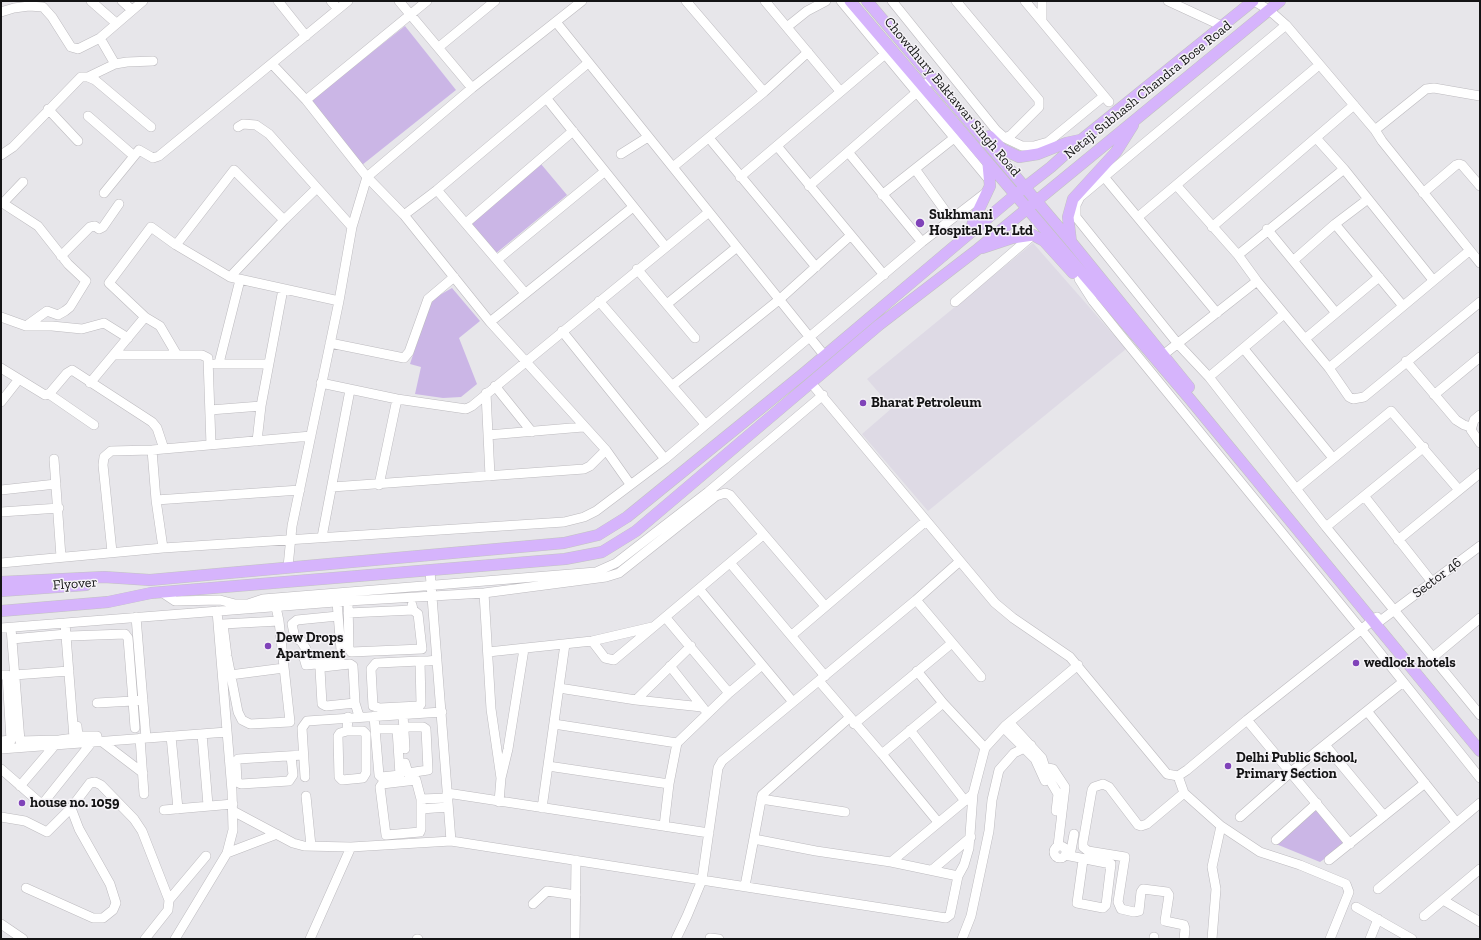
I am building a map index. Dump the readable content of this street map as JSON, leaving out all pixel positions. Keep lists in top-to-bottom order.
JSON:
{
  "streets": {
    "main road": ["Netaji Subhash Chandra Bose Road", "Chowdhury Baktawar Singh Road", "Flyover"],
    "street": ["Sector 46"]
  },
  "crossings": [
    ["Netaji Subhash Chandra Bose Road", "Chowdhury Baktawar Singh Road"],
    ["Netaji Subhash Chandra Bose Road", "Flyover"]
  ],
  "places": [
    "Sukhmani Hospital Pvt. Ltd",
    "Bharat Petroleum",
    "Dew Drops Apartment",
    "wedlock hotels",
    "Delhi Public School, Primary Section",
    "house no. 1059"
  ]
}
